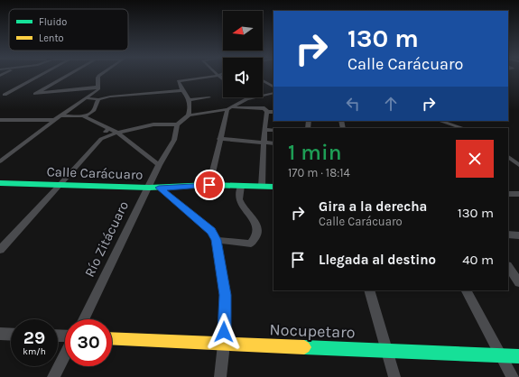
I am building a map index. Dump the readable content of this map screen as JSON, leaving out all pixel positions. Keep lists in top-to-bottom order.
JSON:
{
  "streets": {
    "street": ["Calle Carácuaro", "Río Zitácuaro", "Nocupetaro"]
  },
  "crossings": [
    ["Calle Carácuaro", "Río Zitácuaro"]
  ],
  "legend": ["Fluido", "Lento"],
  "north": "left",
  "page": {
    "turn": ["130 m", "Calle Carácuaro"],
    "heading": ["1 min", "170 m · 18:14"],
    "list": [
      {
        "name": "Gira a la derecha",
        "note": "Calle Carácuaro",
        "value": "130 m"
      },
      {
        "name": "Llegada al destino",
        "value": "40 m"
      }
    ],
    "speed": "29 km/h",
    "limit": "30"
  }
}
